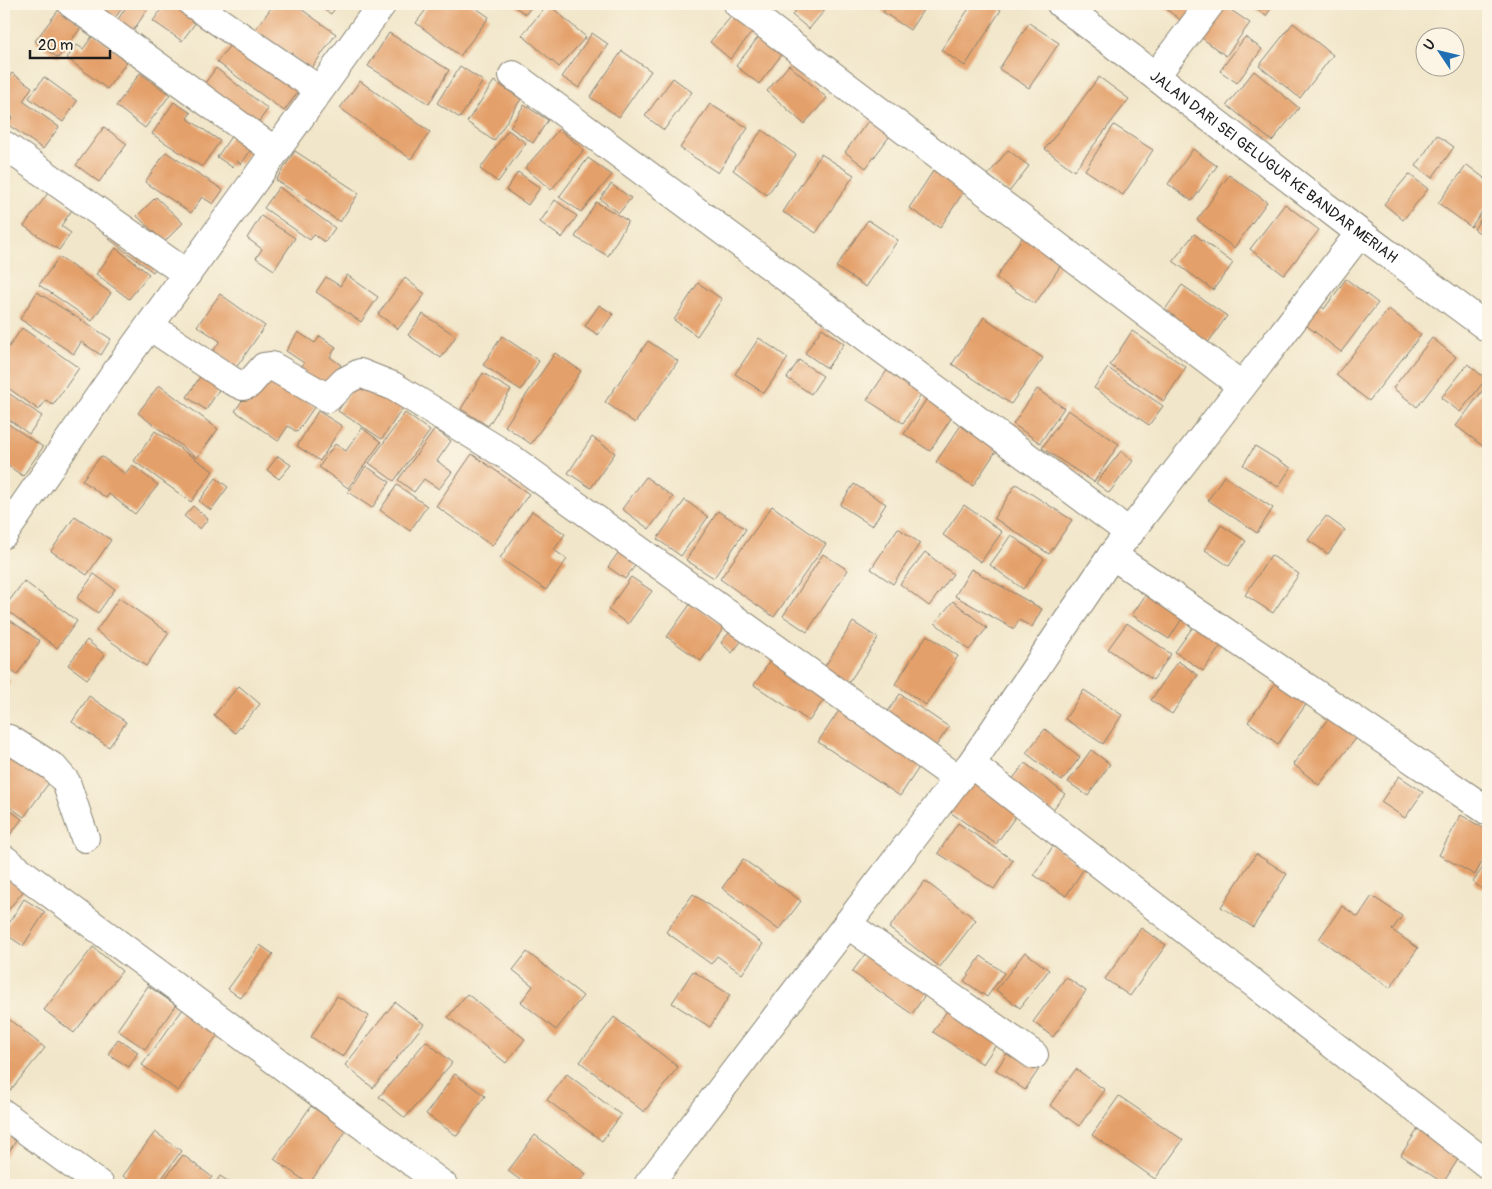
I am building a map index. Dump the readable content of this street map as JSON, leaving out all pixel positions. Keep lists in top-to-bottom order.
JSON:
{
  "streets": {
    "street": ["JALAN DARI SEI GELUGUR KE BANDAR MERIAH"]
  },
  "scale_bar": "20 m",
  "north": "top left"
}
